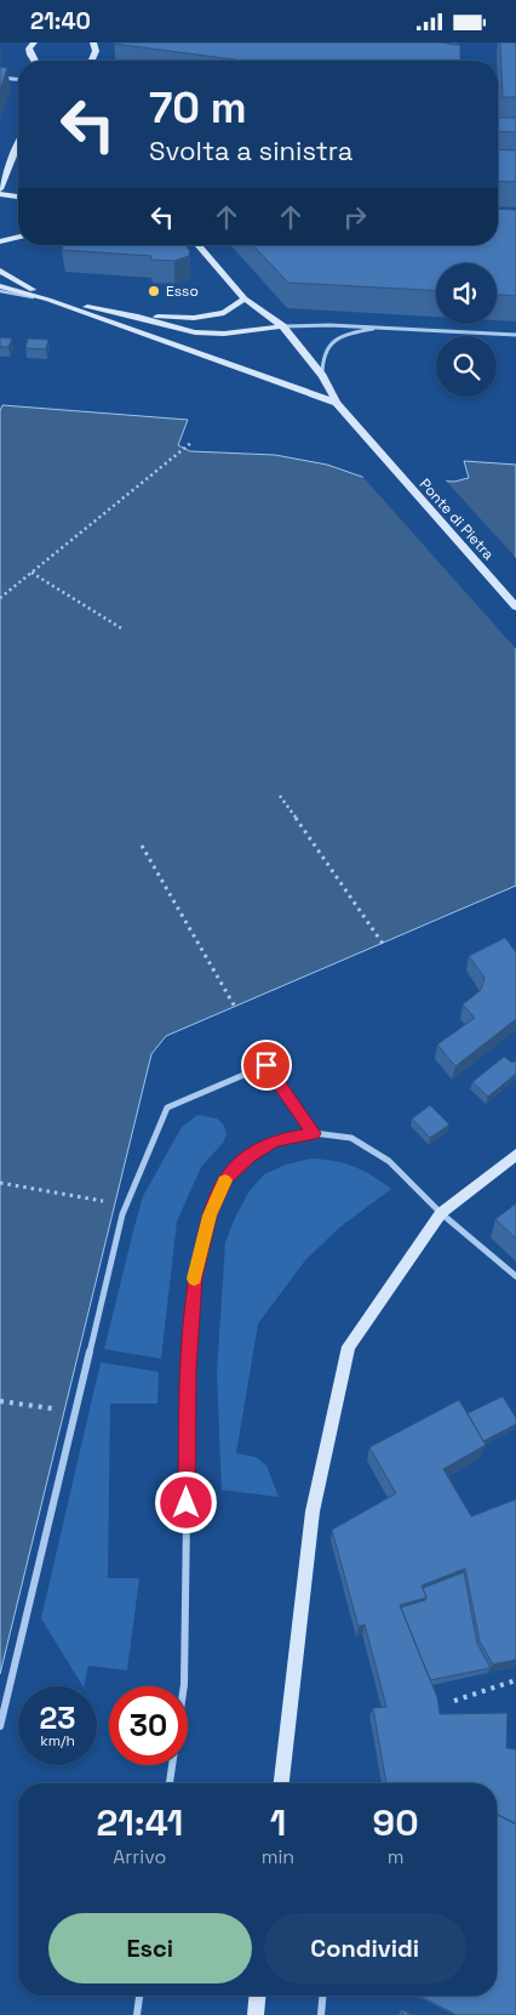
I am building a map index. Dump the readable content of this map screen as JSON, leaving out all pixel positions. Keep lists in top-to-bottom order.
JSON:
{
  "streets": {
    "main road": ["Ponte di Pietra"]
  },
  "places": ["Esso"],
  "page": {
    "status": "21:40",
    "turn": ["70 m", "Svolta a sinistra"],
    "speed": "23 km/h",
    "limit": "30",
    "eta": [
      "21:41",
      "Arrivo",
      "1",
      "min",
      "90",
      "m"
    ],
    "buttons": ["Esci", "Condividi"]
  }
}
